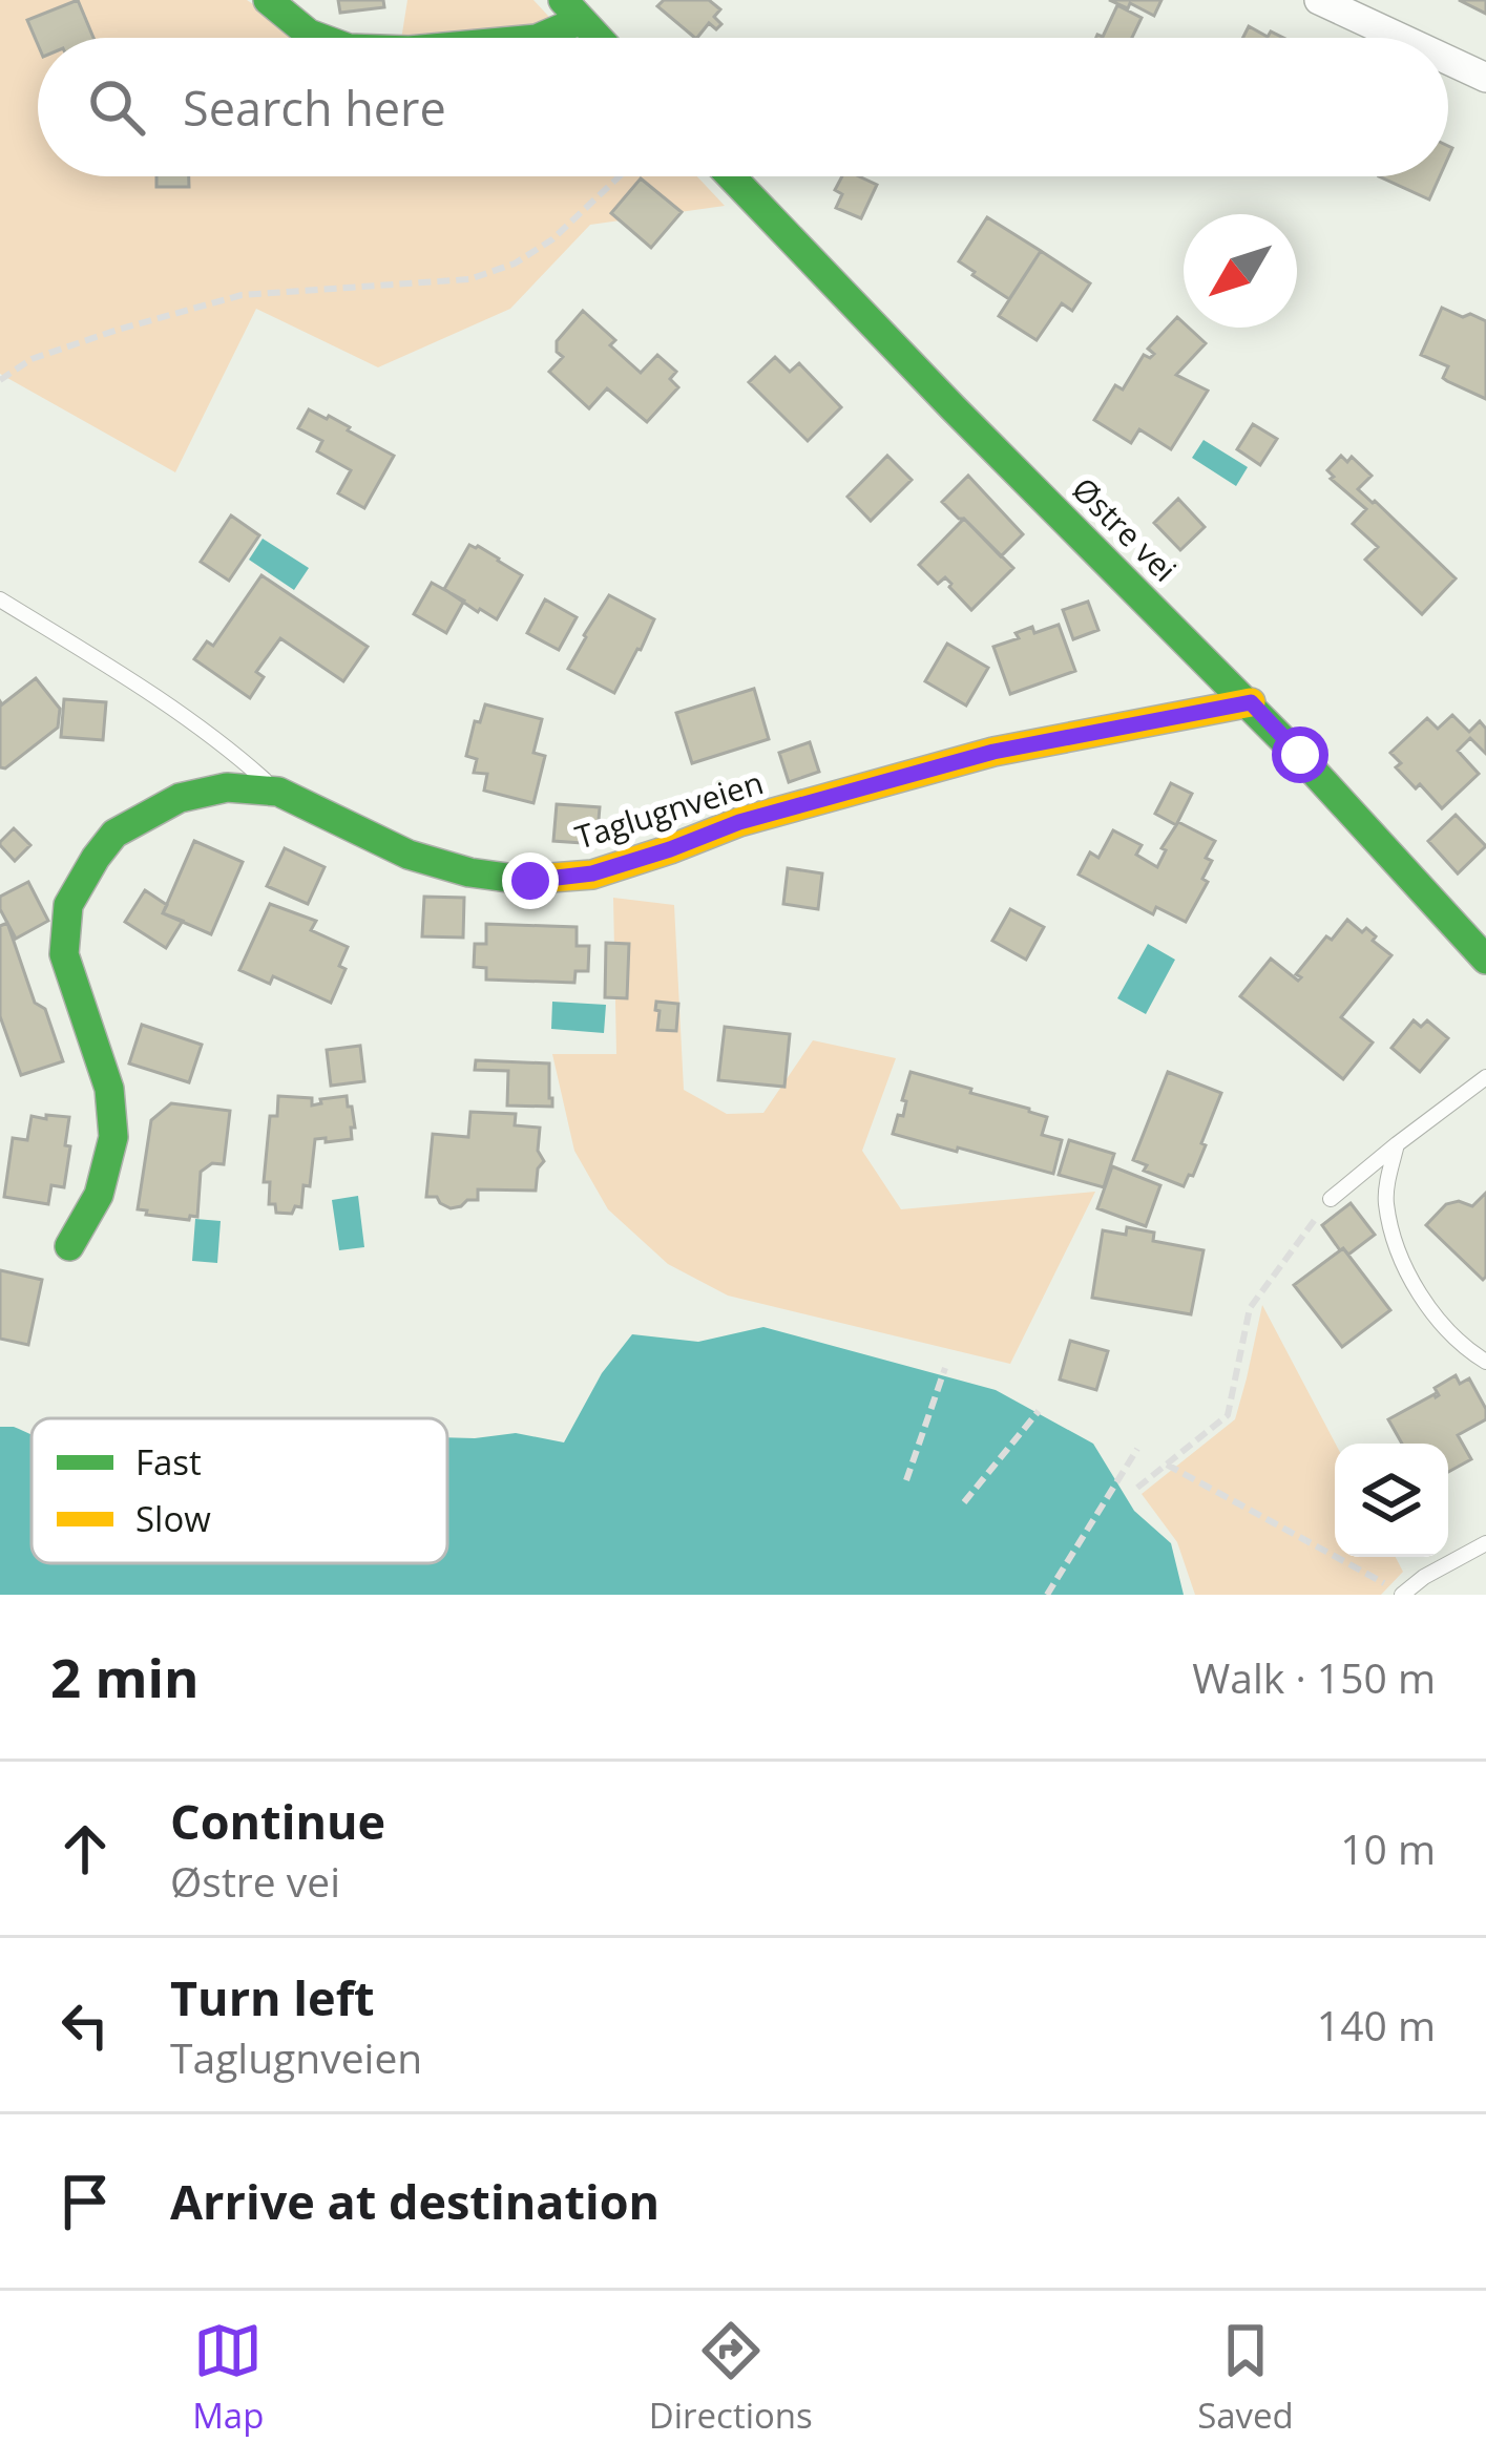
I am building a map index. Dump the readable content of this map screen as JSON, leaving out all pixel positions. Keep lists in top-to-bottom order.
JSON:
{
  "streets": {
    "street": ["Østre vei", "Taglugnveien"]
  },
  "crossings": [
    ["Østre vei", "Taglugnveien"]
  ],
  "legend": ["Fast", "Slow"],
  "north": "bottom left",
  "page": {
    "search": "Search here",
    "heading": ["2 min", "Walk · 150 m"],
    "list": [
      ["Continue", "Østre vei", "10 m"],
      ["Turn left", "Taglugnveien", "140 m"],
      "Arrive at destination"
    ],
    "nav": ["Map", "Directions", "Saved"]
  }
}
